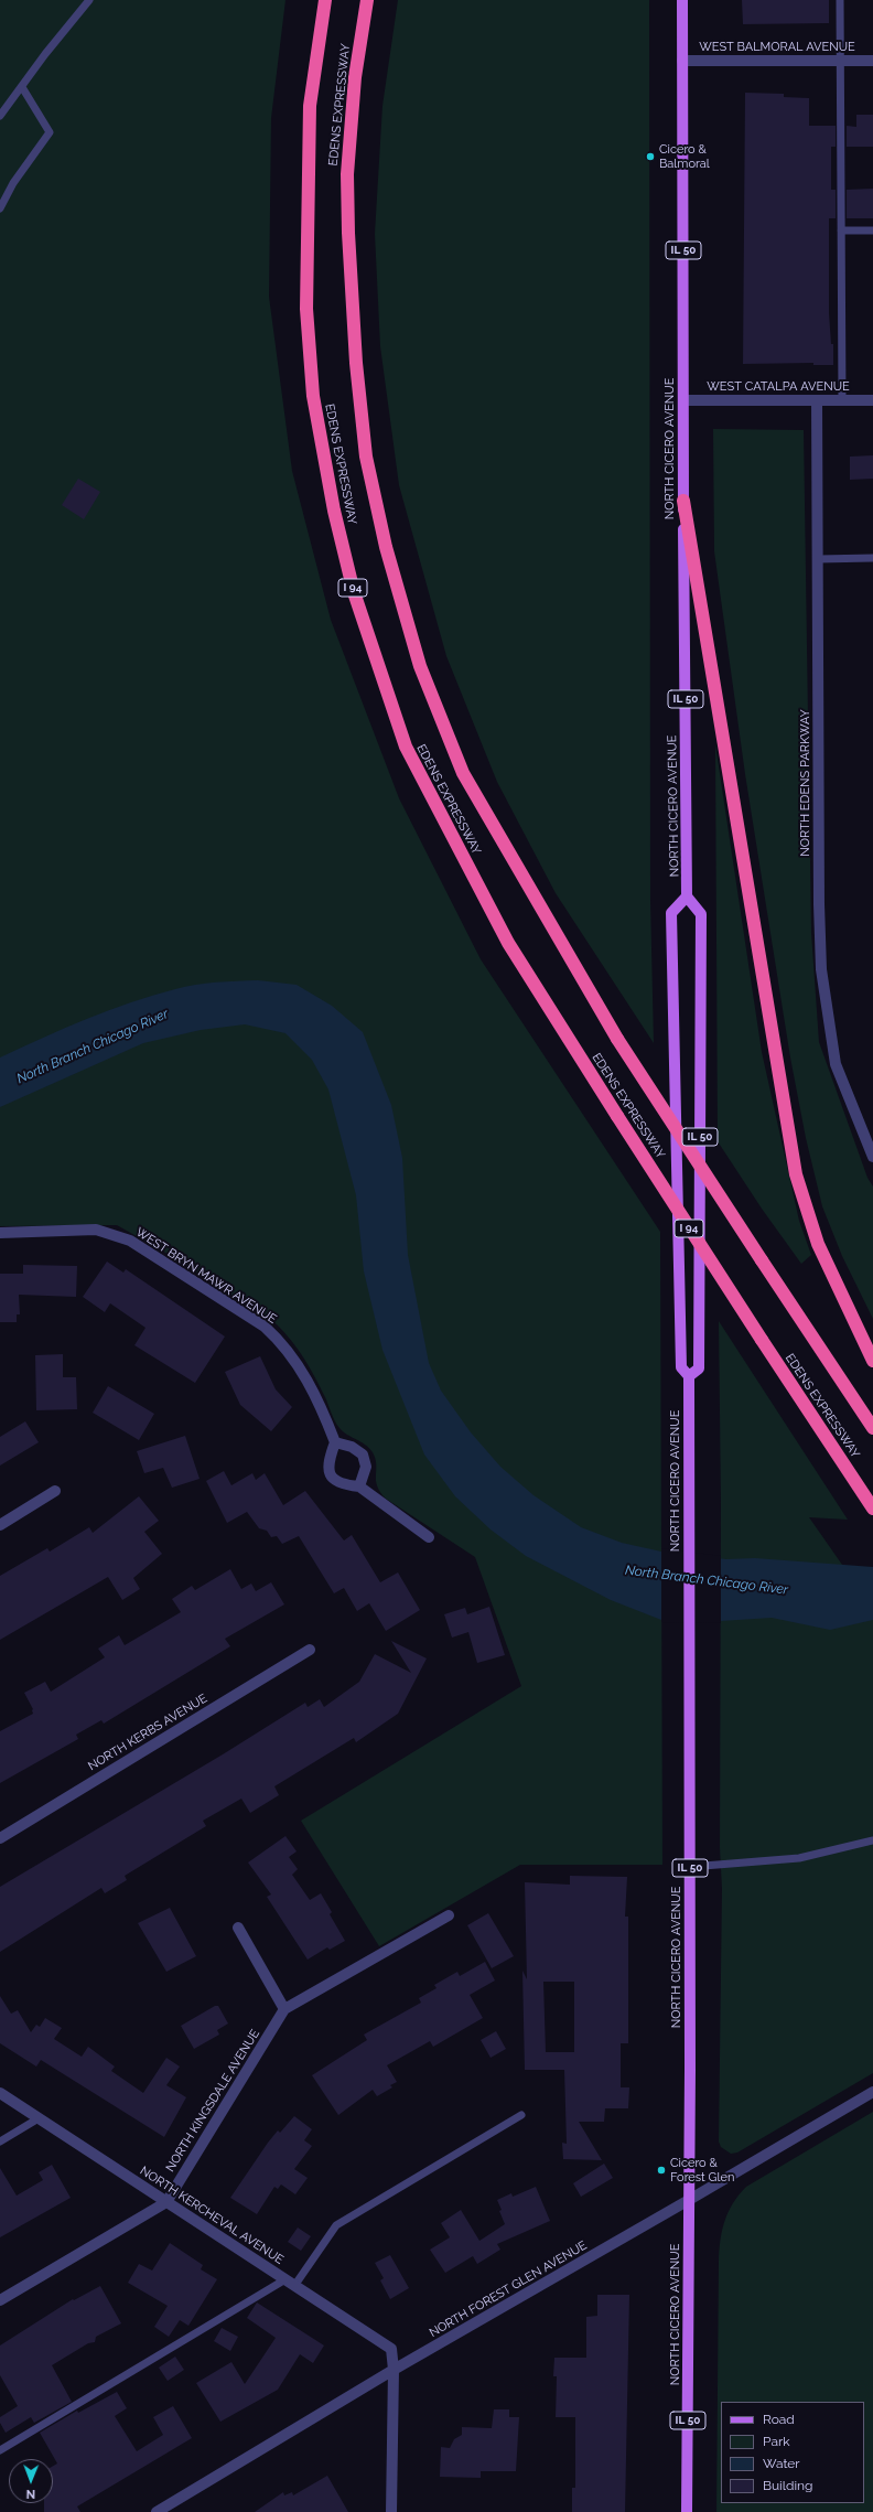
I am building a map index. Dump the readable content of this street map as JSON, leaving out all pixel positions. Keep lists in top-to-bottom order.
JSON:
{
  "streets": {
    "highway": ["EDENS EXPRESSWAY", "I 94"],
    "main road": ["IL 50", "NORTH CICERO AVENUE"],
    "street": [
      "WEST BALMORAL AVENUE",
      "WEST CATALPA AVENUE",
      "NORTH EDENS PARKWAY",
      "WEST BRYN MAWR AVENUE",
      "NORTH KERBS AVENUE",
      "NORTH KINGSDALE AVENUE",
      "NORTH KERCHEVAL AVENUE",
      "NORTH FOREST GLEN AVENUE"
    ]
  },
  "crossings": [
    ["WEST BALMORAL AVENUE", "NORTH CICERO AVENUE"],
    ["IL 50", "NORTH CICERO AVENUE"],
    ["WEST CATALPA AVENUE", "NORTH CICERO AVENUE"],
    ["WEST CATALPA AVENUE", "NORTH EDENS PARKWAY"],
    ["NORTH CICERO AVENUE", "NORTH FOREST GLEN AVENUE"],
    ["NORTH KINGSDALE AVENUE", "NORTH KERCHEVAL AVENUE"],
    ["NORTH KERCHEVAL AVENUE", "NORTH FOREST GLEN AVENUE"]
  ],
  "water": ["North Branch Chicago River"],
  "places": ["Cicero & Balmoral", "Cicero & Forest Glen"],
  "legend": [
    "Road",
    "Park",
    "Water",
    "Building"
  ],
  "north": "bottom"
}
